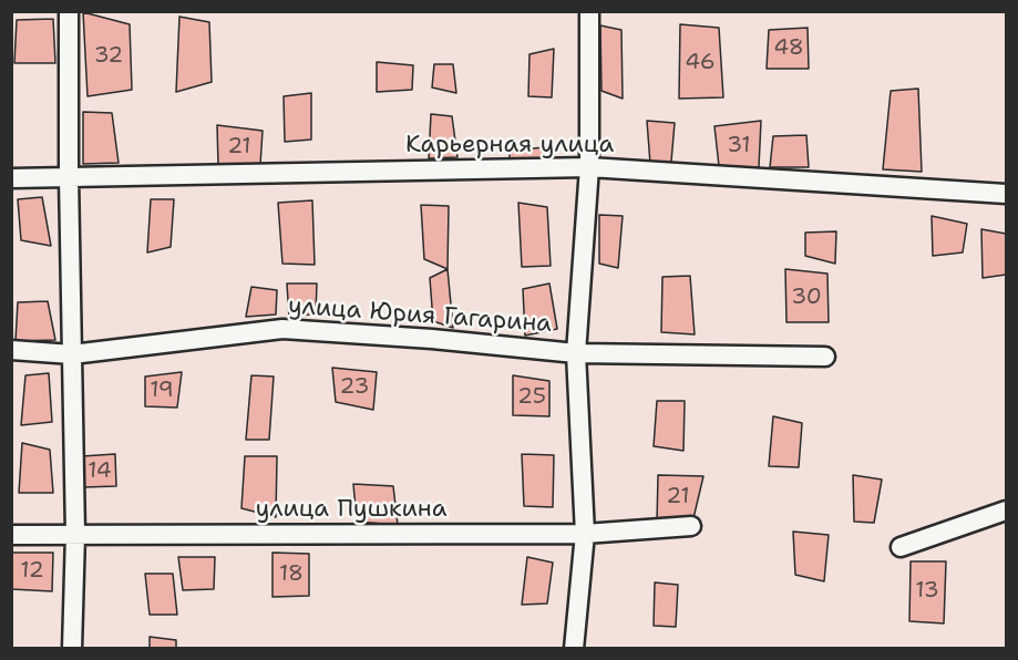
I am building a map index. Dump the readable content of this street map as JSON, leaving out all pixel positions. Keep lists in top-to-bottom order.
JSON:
{
  "streets": {
    "street": ["Карьерная улица", "улица Юрия Гагарина", "улица Пушкина"]
  },
  "house_numbers": [
    "48",
    "32",
    "46",
    "31",
    "21",
    "30",
    "23",
    "19",
    "25",
    "14",
    "21",
    "12",
    "18",
    "13"
  ]
}
